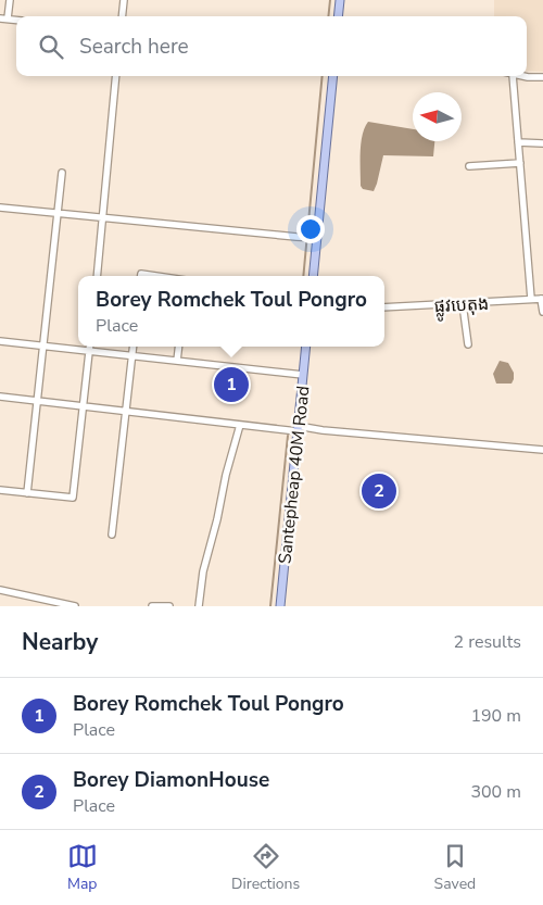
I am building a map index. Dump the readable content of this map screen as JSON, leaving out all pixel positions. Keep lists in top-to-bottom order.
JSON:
{
  "streets": {
    "main road": ["Santepheap 40M Road"],
    "street": ["ផ្លូវបេតុង"]
  },
  "north": "left",
  "page": {
    "search": "Search here",
    "popup": ["Borey Romchek Toul Pongro", "Place"],
    "pins": ["1", "2"],
    "heading": ["Nearby", "2 results"],
    "list": [
      {
        "mark": "1",
        "name": "Borey Romchek Toul Pongro",
        "note": "Place",
        "value": "190 m"
      },
      {
        "mark": "2",
        "name": "Borey DiamonHouse",
        "note": "Place",
        "value": "300 m"
      }
    ],
    "nav": ["Map", "Directions", "Saved"]
  }
}
